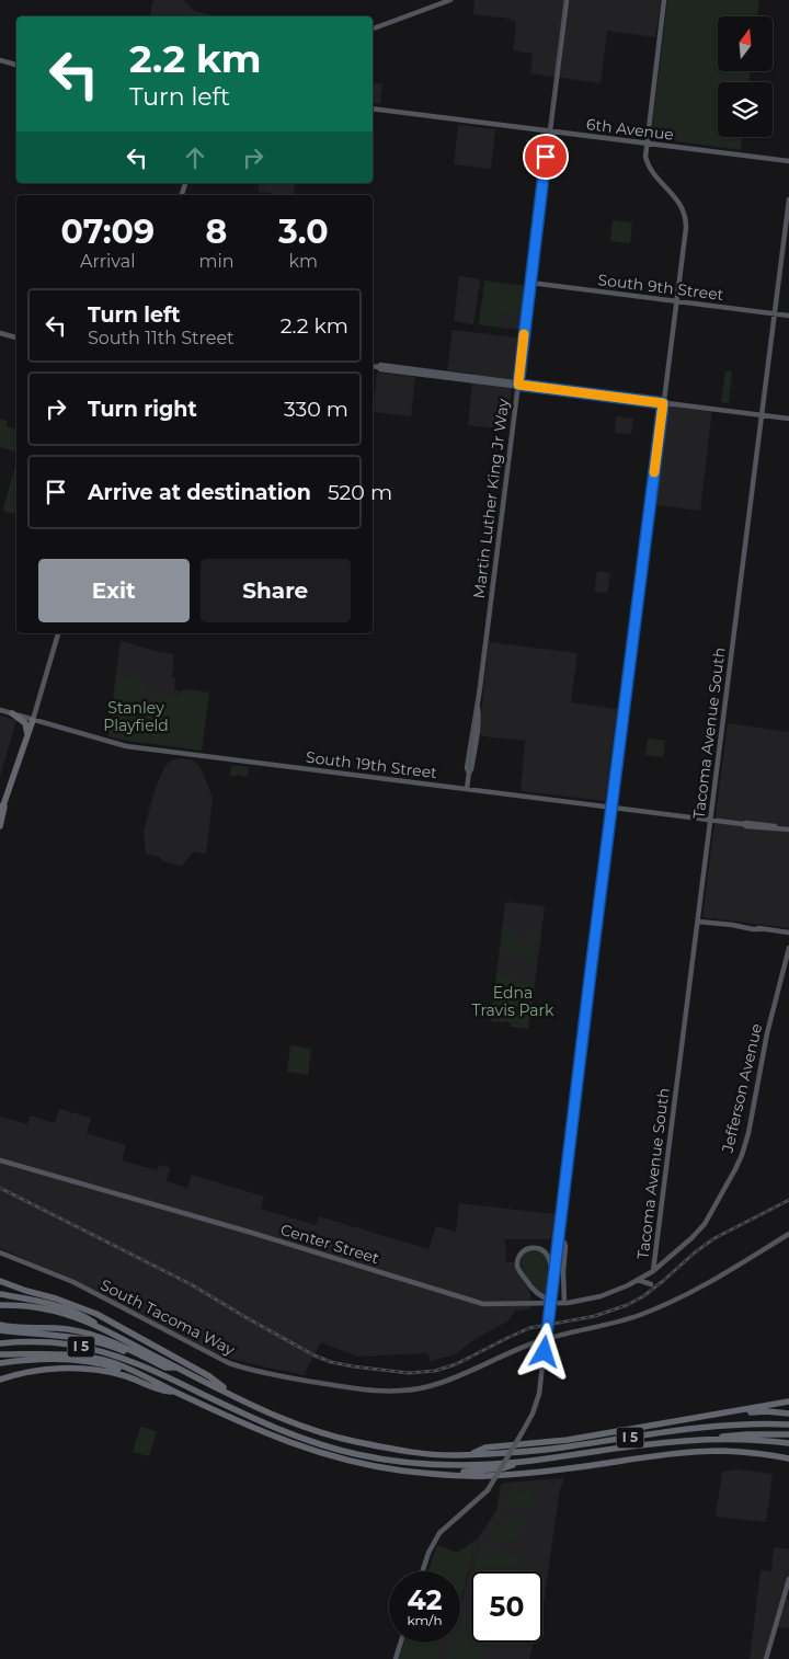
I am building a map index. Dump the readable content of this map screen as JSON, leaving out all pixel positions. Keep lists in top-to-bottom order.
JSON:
{
  "streets": {
    "highway": ["I 5"],
    "main road": [
      "6th Avenue",
      "South 9th Street",
      "Martin Luther King Jr Way",
      "Tacoma Avenue South",
      "South 19th Street",
      "Jefferson Avenue",
      "Center Street",
      "South Tacoma Way"
    ]
  },
  "crossings": [
    ["6th Avenue", "Martin Luther King Jr Way"],
    ["South 9th Street", "Martin Luther King Jr Way"],
    ["South 9th Street", "Tacoma Avenue South"],
    ["Martin Luther King Jr Way", "South 19th Street"],
    ["Tacoma Avenue South", "South 19th Street"],
    ["Tacoma Avenue South", "Jefferson Avenue"],
    ["Tacoma Avenue South", "Center Street"],
    ["Jefferson Avenue", "Center Street"]
  ],
  "parks": ["Stanley Playfield", "Edna Travis Park"],
  "north": "top",
  "page": {
    "turn": ["2.2 km", "Turn left"],
    "eta": [
      "07:09",
      "Arrival",
      "8",
      "min",
      "3.0",
      "km"
    ],
    "list": [
      {
        "name": "Turn left",
        "note": "South 11th Street",
        "value": "2.2 km"
      },
      {
        "name": "Turn right",
        "value": "330 m"
      },
      {
        "name": "Arrive at destination",
        "value": "520 m"
      }
    ],
    "buttons": ["Exit", "Share"],
    "speed": "42 km/h",
    "limit": "50"
  }
}
